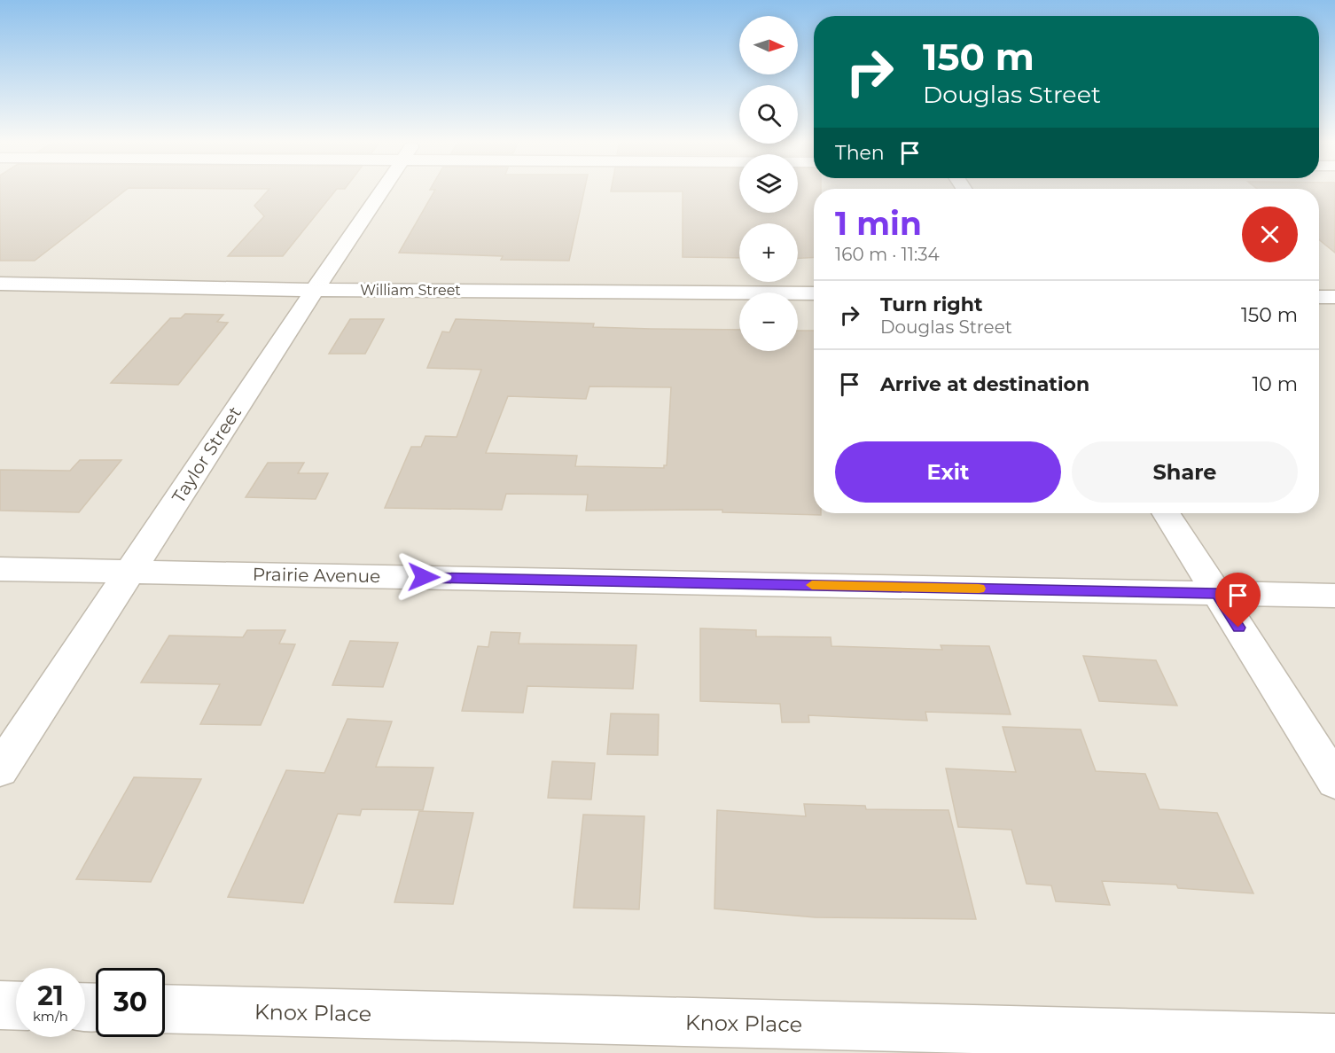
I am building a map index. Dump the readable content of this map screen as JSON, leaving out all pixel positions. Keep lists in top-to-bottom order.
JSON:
{
  "streets": {
    "street": [
      "William Street",
      "Taylor Street",
      "Prairie Avenue",
      "Knox Place"
    ]
  },
  "crossings": [
    ["William Street", "Taylor Street"],
    ["Taylor Street", "Prairie Avenue"]
  ],
  "north": "right",
  "page": {
    "map_buttons": ["+", "−"],
    "turn": ["150 m", "Douglas Street"],
    "then": "Then",
    "heading": ["1 min", "160 m · 11:34"],
    "list": [
      {
        "name": "Turn right",
        "note": "Douglas Street",
        "value": "150 m"
      },
      {
        "name": "Arrive at destination",
        "value": "10 m"
      }
    ],
    "buttons": ["Exit", "Share"],
    "speed": "21 km/h",
    "limit": "30"
  }
}
